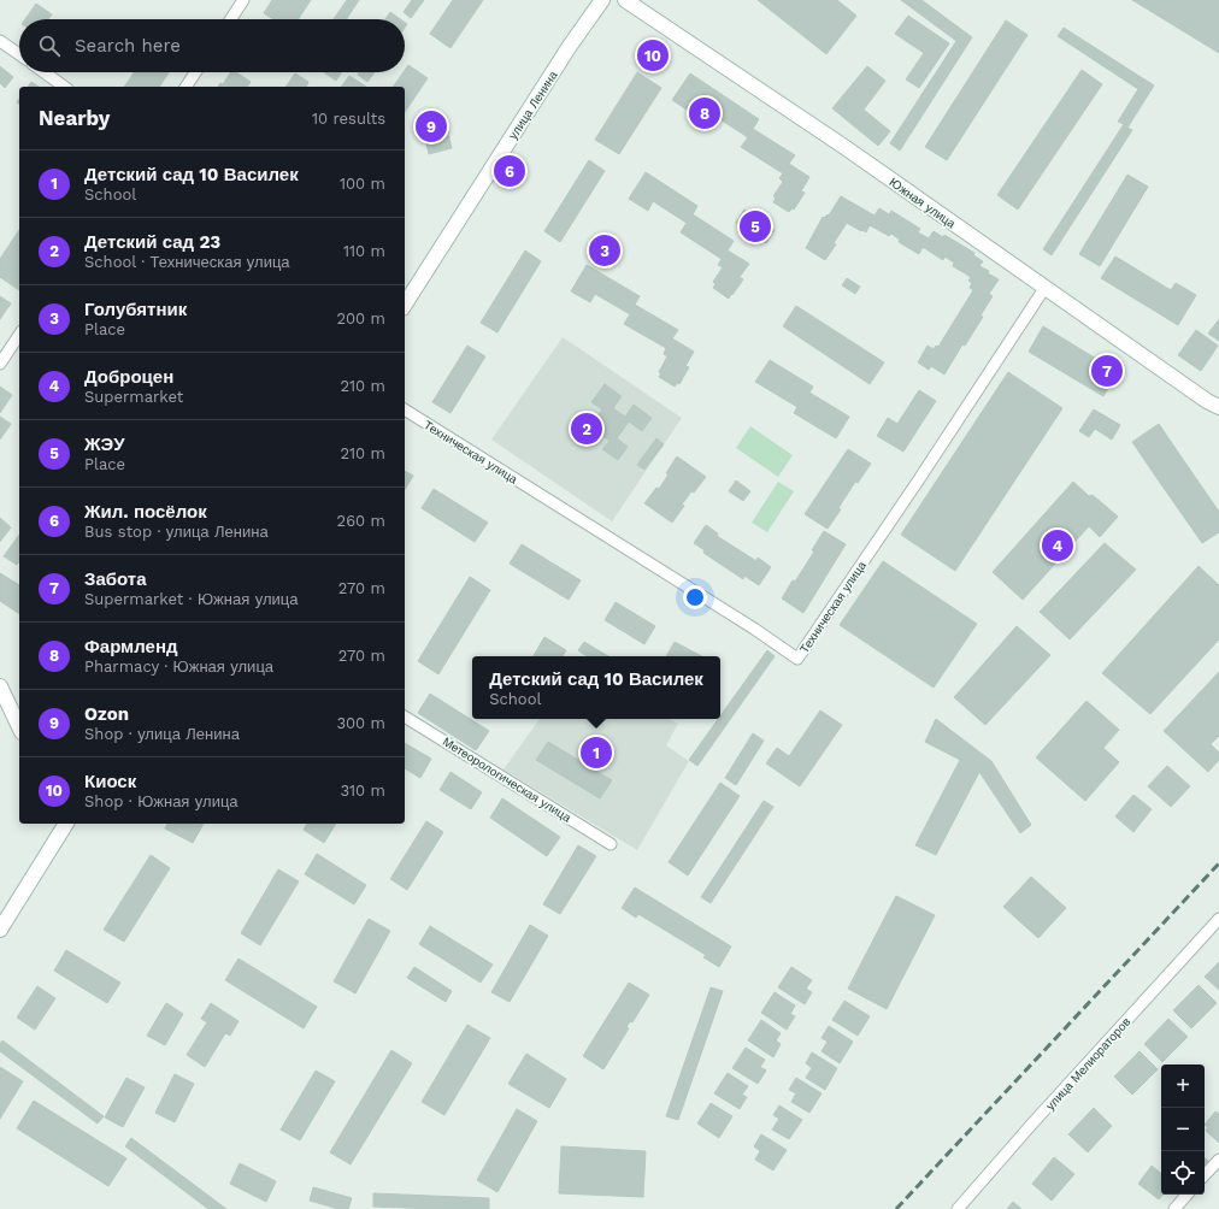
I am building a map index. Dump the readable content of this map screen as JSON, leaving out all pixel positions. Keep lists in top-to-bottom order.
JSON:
{
  "streets": {
    "street": [
      "улица Ленина",
      "Южная улица",
      "Техническая улица",
      "Метеорологическая улица",
      "улица Мелиораторов"
    ]
  },
  "crossings": [
    ["Южная улица", "Техническая улица"]
  ],
  "page": {
    "search": "Search here",
    "pins": [
      "10",
      "8",
      "9",
      "6",
      "5",
      "3",
      "7",
      "2",
      "4",
      "1"
    ],
    "heading": ["Nearby", "10 results"],
    "list": [
      {
        "mark": "1",
        "name": "Детский сад 10 Василек",
        "note": "School",
        "value": "100 m"
      },
      {
        "mark": "2",
        "name": "Детский сад 23",
        "note": "School · Техническая улица",
        "value": "110 m"
      },
      {
        "mark": "3",
        "name": "Голубятник",
        "note": "Place",
        "value": "200 m"
      },
      {
        "mark": "4",
        "name": "Доброцен",
        "note": "Supermarket",
        "value": "210 m"
      },
      {
        "mark": "5",
        "name": "ЖЭУ",
        "note": "Place",
        "value": "210 m"
      },
      {
        "mark": "6",
        "name": "Жил. посёлок",
        "note": "Bus stop · улица Ленина",
        "value": "260 m"
      },
      {
        "mark": "7",
        "name": "Забота",
        "note": "Supermarket · Южная улица",
        "value": "270 m"
      },
      {
        "mark": "8",
        "name": "Фармленд",
        "note": "Pharmacy · Южная улица",
        "value": "270 m"
      },
      {
        "mark": "9",
        "name": "Ozon",
        "note": "Shop · улица Ленина",
        "value": "300 m"
      },
      {
        "mark": "10",
        "name": "Киоск",
        "note": "Shop · Южная улица",
        "value": "310 m"
      }
    ],
    "popup": ["Детский сад 10 Василек", "School"],
    "map_buttons": ["+", "−"]
  }
}
